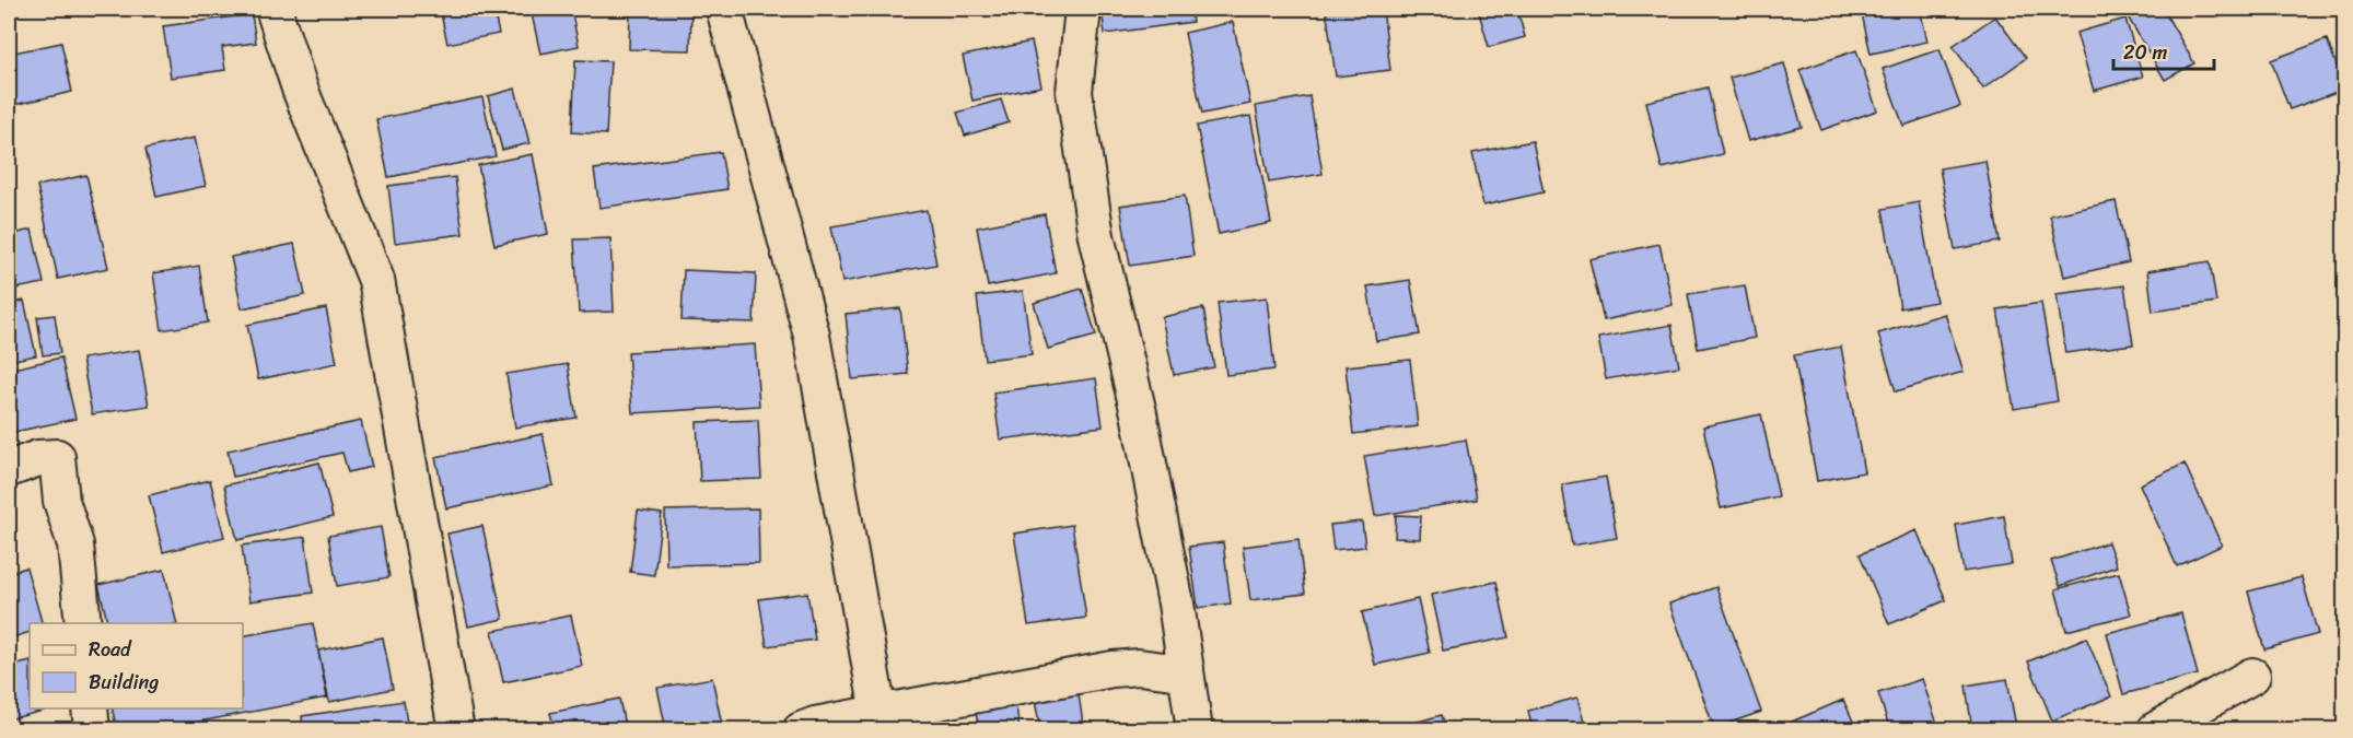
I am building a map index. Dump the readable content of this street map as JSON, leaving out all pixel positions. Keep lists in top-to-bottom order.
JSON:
{
  "legend": ["Road", "Building"],
  "scale_bar": "20 m"
}
